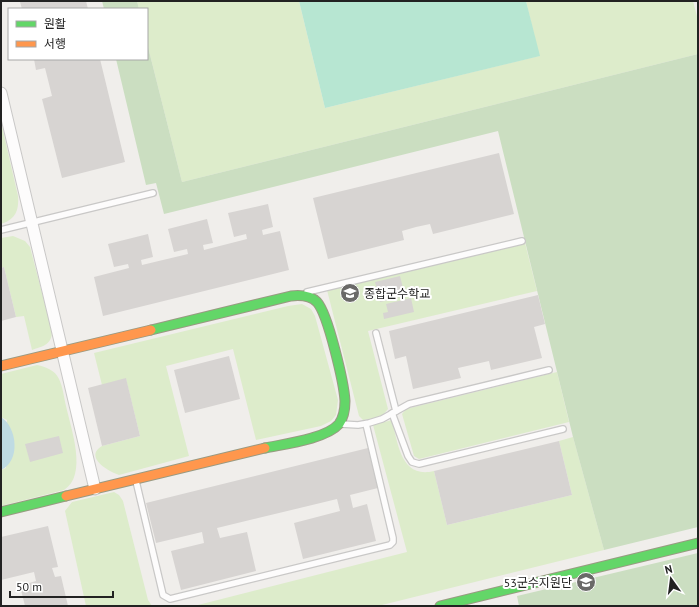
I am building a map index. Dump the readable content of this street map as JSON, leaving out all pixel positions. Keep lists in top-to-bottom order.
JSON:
{
  "places": {
    "school or university": ["종합군수학교", "53군수지원단"]
  },
  "legend": ["원활", "서행"],
  "scale_bar": "50 m",
  "north": "top"
}
